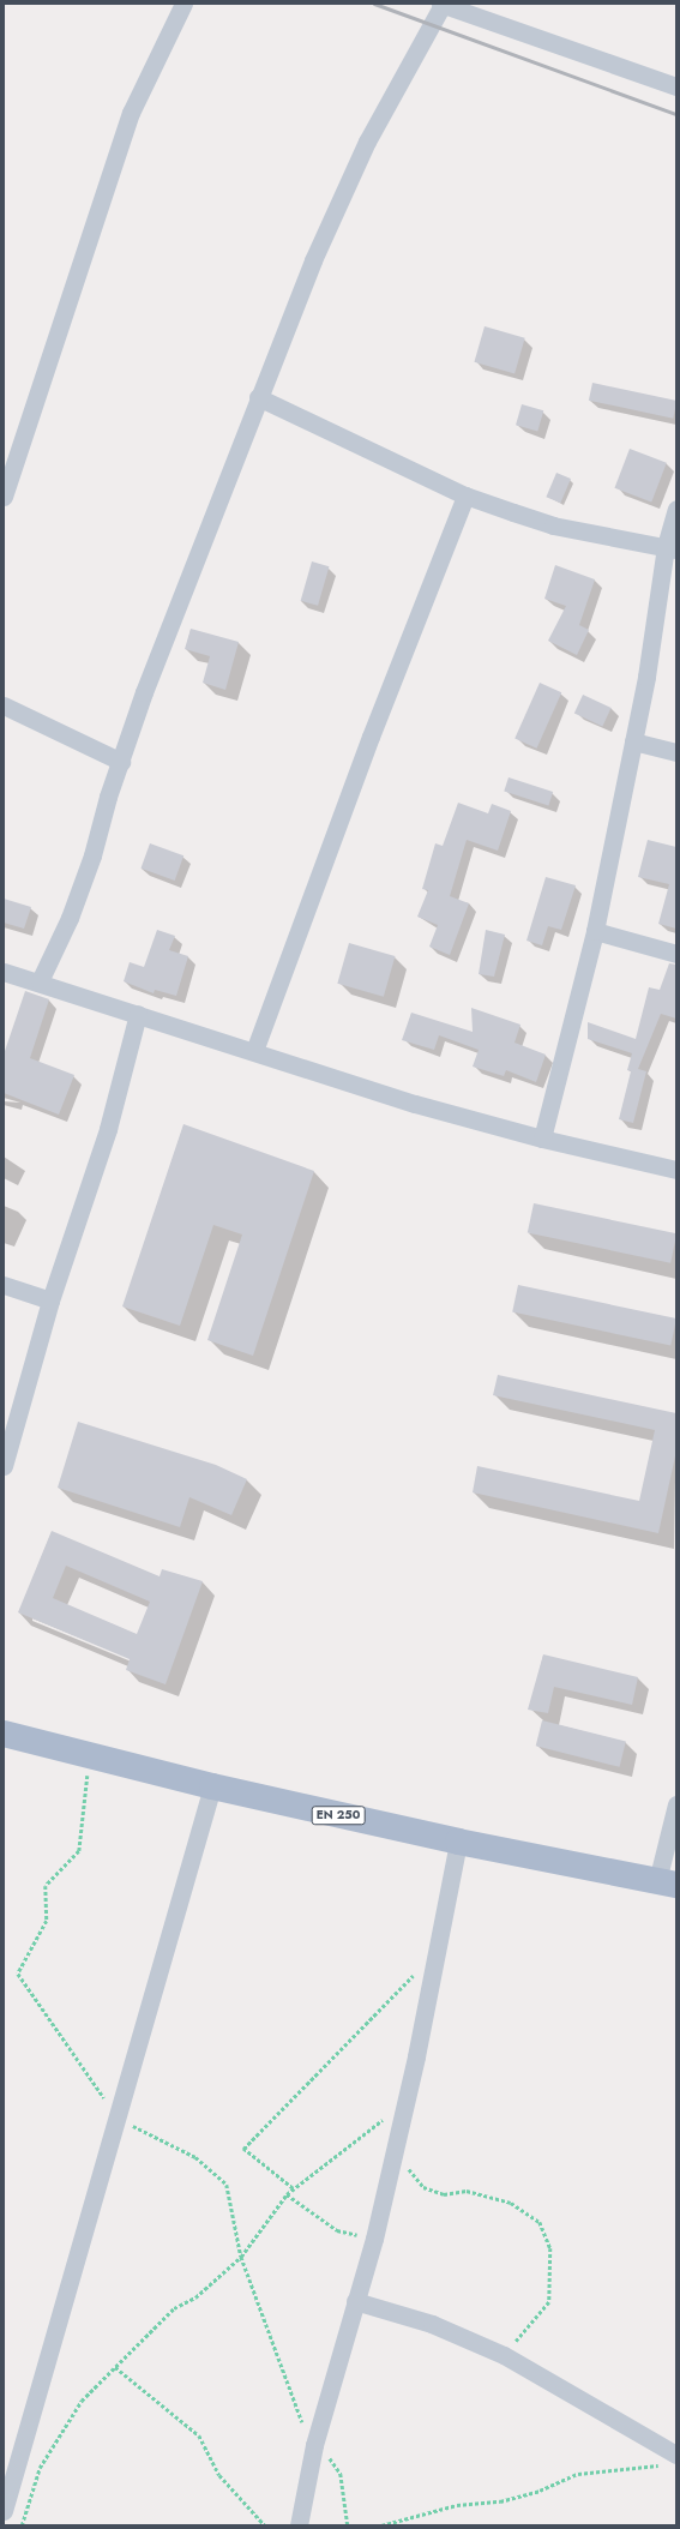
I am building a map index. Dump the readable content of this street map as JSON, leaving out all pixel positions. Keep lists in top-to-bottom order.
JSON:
{
  "streets": {
    "main road": ["EN 250"]
  }
}
